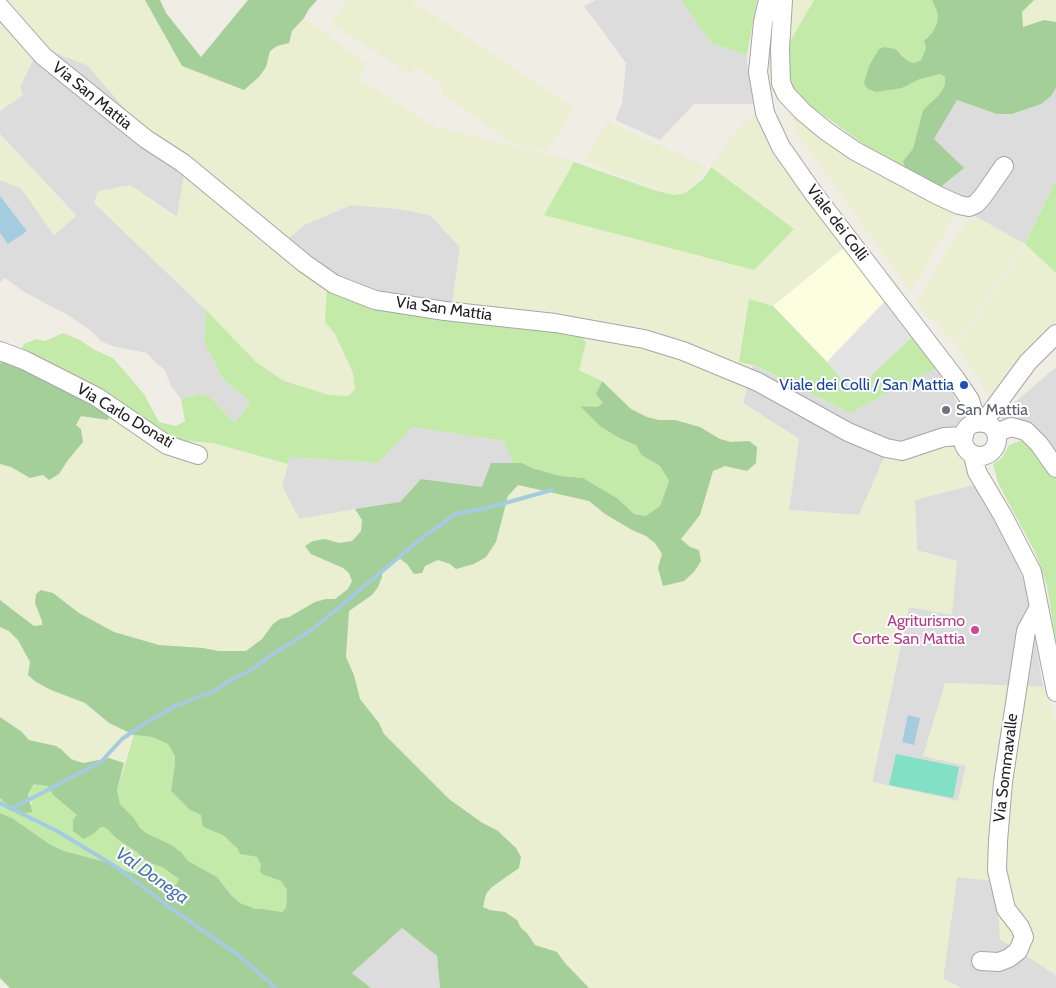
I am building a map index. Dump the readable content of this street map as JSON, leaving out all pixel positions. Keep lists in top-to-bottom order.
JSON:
{
  "streets": {
    "street": [
      "Via San Mattia",
      "Viale dei Colli",
      "Via Carlo Donati",
      "Via Sommavalle"
    ]
  },
  "crossings": [
    ["Via San Mattia", "Viale dei Colli"]
  ],
  "water": ["Val Donega"],
  "places": ["Viale dei Colli / San Mattia", "San Mattia", "Agriturismo Corte San Mattia"]
}
